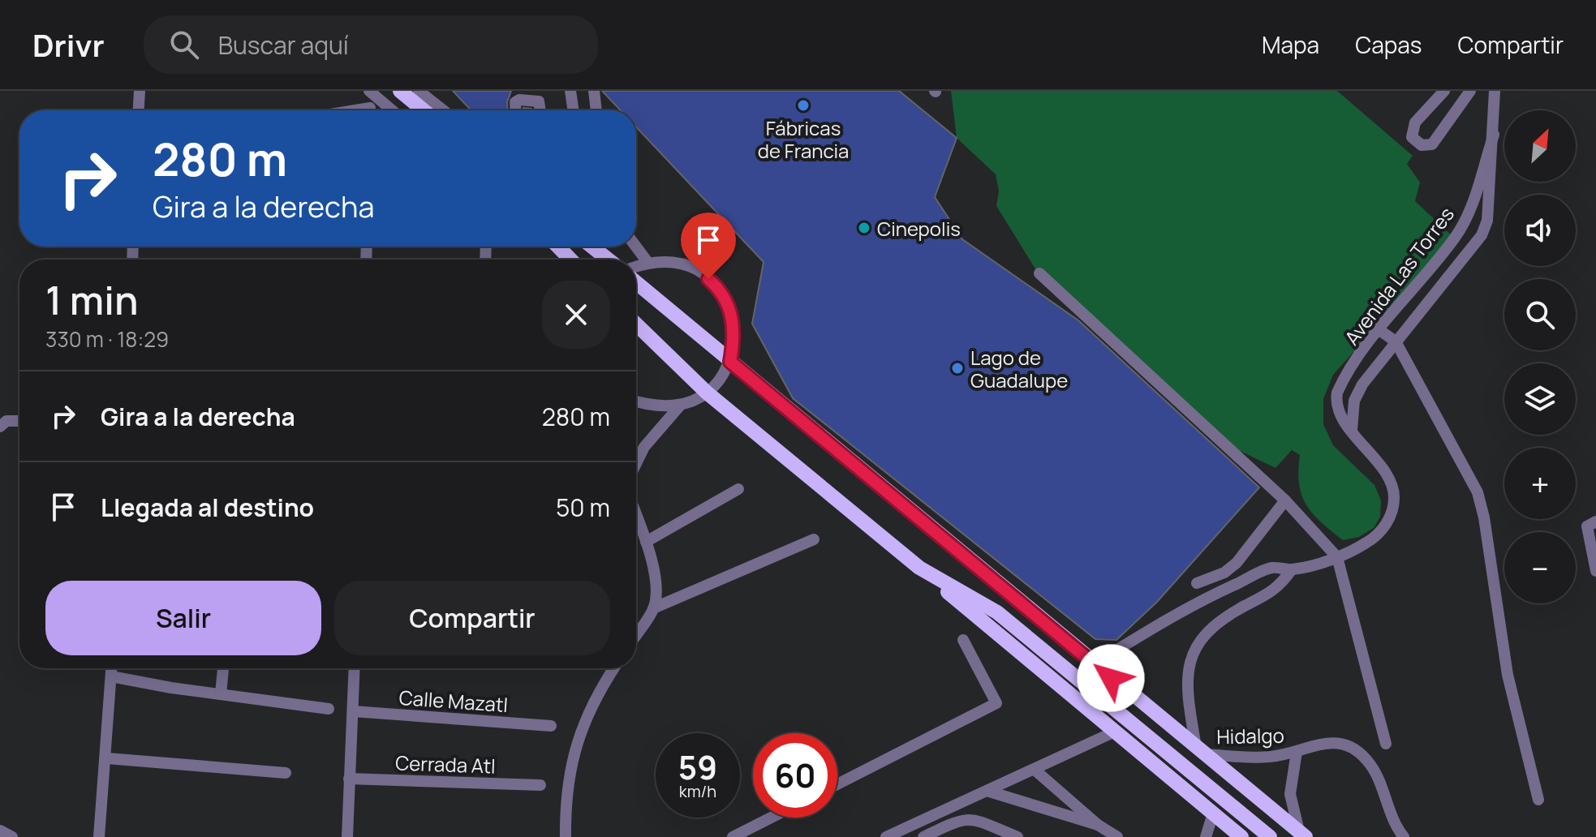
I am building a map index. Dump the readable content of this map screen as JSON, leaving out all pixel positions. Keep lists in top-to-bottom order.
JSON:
{
  "streets": {
    "street": [
      "Avenida Las Torres",
      "Calle Mazatl",
      "Hidalgo",
      "Cerrada Atl"
    ]
  },
  "places": ["Fábricas de Francia", "Cinepolis", "Lago de Guadalupe"],
  "north": "top right",
  "page": {
    "header": "Drivr",
    "search": "Buscar aquí",
    "nav": ["Mapa", "Capas", "Compartir"],
    "map_buttons": ["+", "−"],
    "turn": ["280 m", "Gira a la derecha"],
    "heading": ["1 min", "330 m · 18:29"],
    "list": [
      {
        "name": "Gira a la derecha",
        "value": "280 m"
      },
      {
        "name": "Llegada al destino",
        "value": "50 m"
      }
    ],
    "buttons": ["Salir", "Compartir"],
    "speed": "59 km/h",
    "limit": "60"
  }
}
